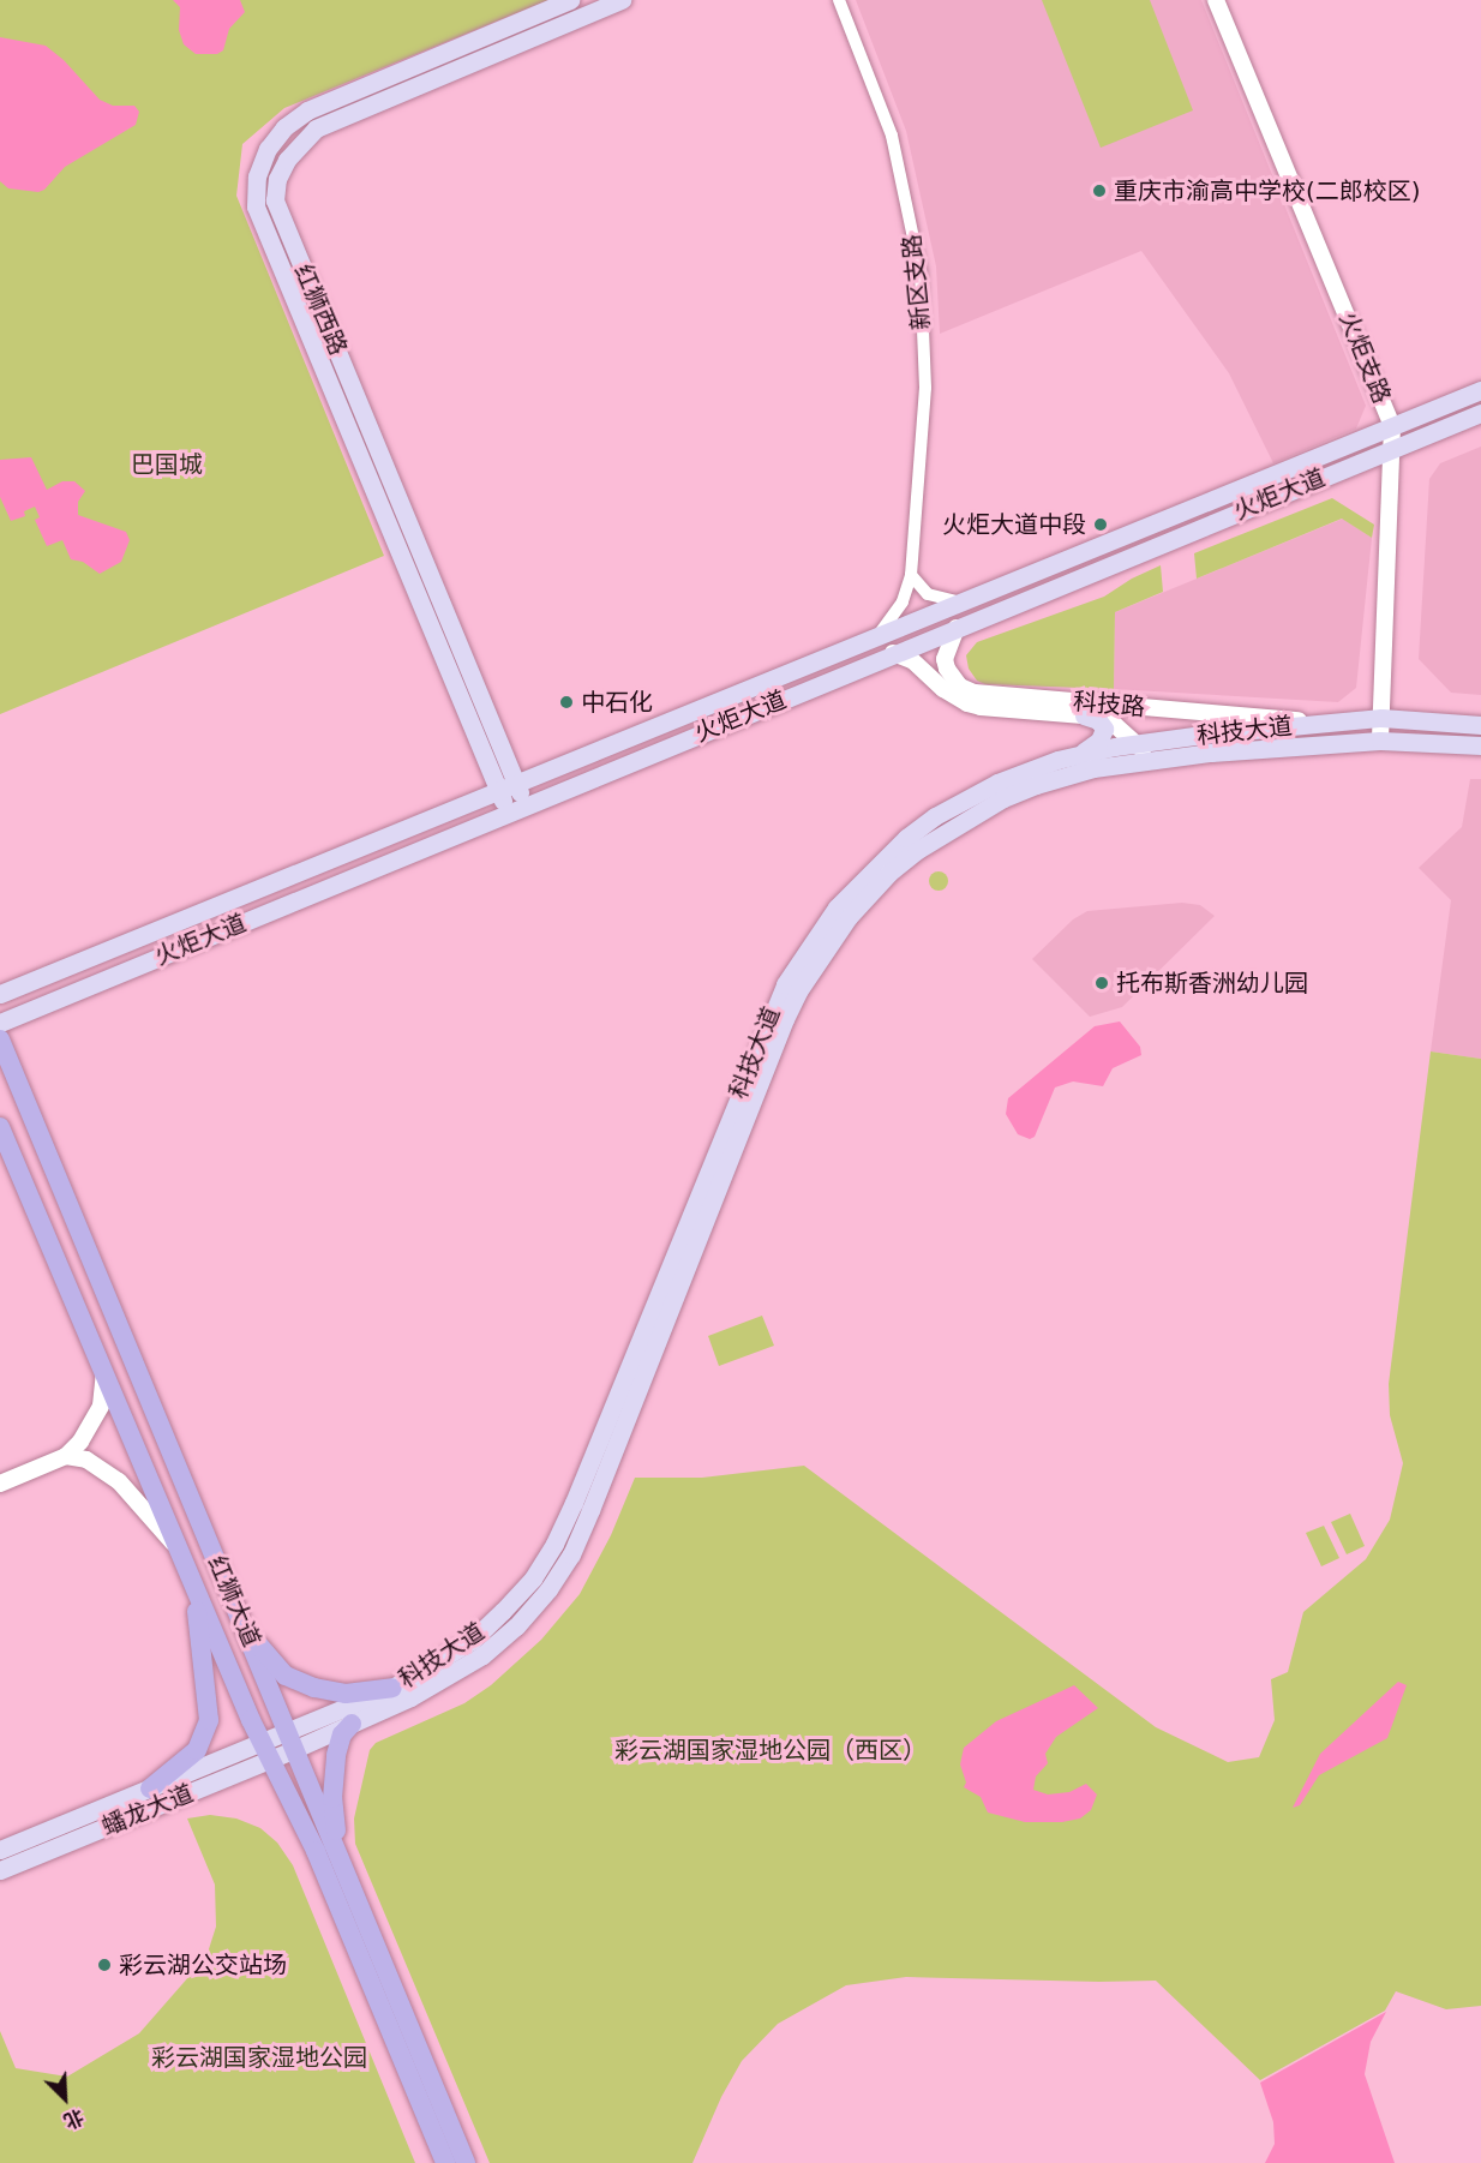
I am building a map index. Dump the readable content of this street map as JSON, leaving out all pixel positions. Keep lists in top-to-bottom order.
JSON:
{
  "streets": {
    "main road": [
      "红狮西路",
      "火炬大道",
      "科技大道",
      "红狮大道",
      "蟠龙大道"
    ],
    "street": ["新区支路", "火炬支路", "科技路"]
  },
  "crossings": [
    ["新区支路", "火炬大道"],
    ["红狮西路", "火炬大道"],
    ["火炬支路", "火炬大道"],
    ["火炬支路", "科技大道"],
    ["火炬大道", "科技路"],
    ["科技路", "科技大道"],
    ["科技大道", "红狮大道"],
    ["科技大道", "蟠龙大道"],
    ["红狮大道", "蟠龙大道"]
  ],
  "parks": ["巴国城", "彩云湖国家湿地公园（西区）", "彩云湖国家湿地公园"],
  "places": [
    "重庆市渝高中学校(二郎校区)",
    "火炬大道中段",
    "中石化",
    "托布斯香洲幼儿园",
    "彩云湖公交站场"
  ],
  "north": "bottom right"
}
